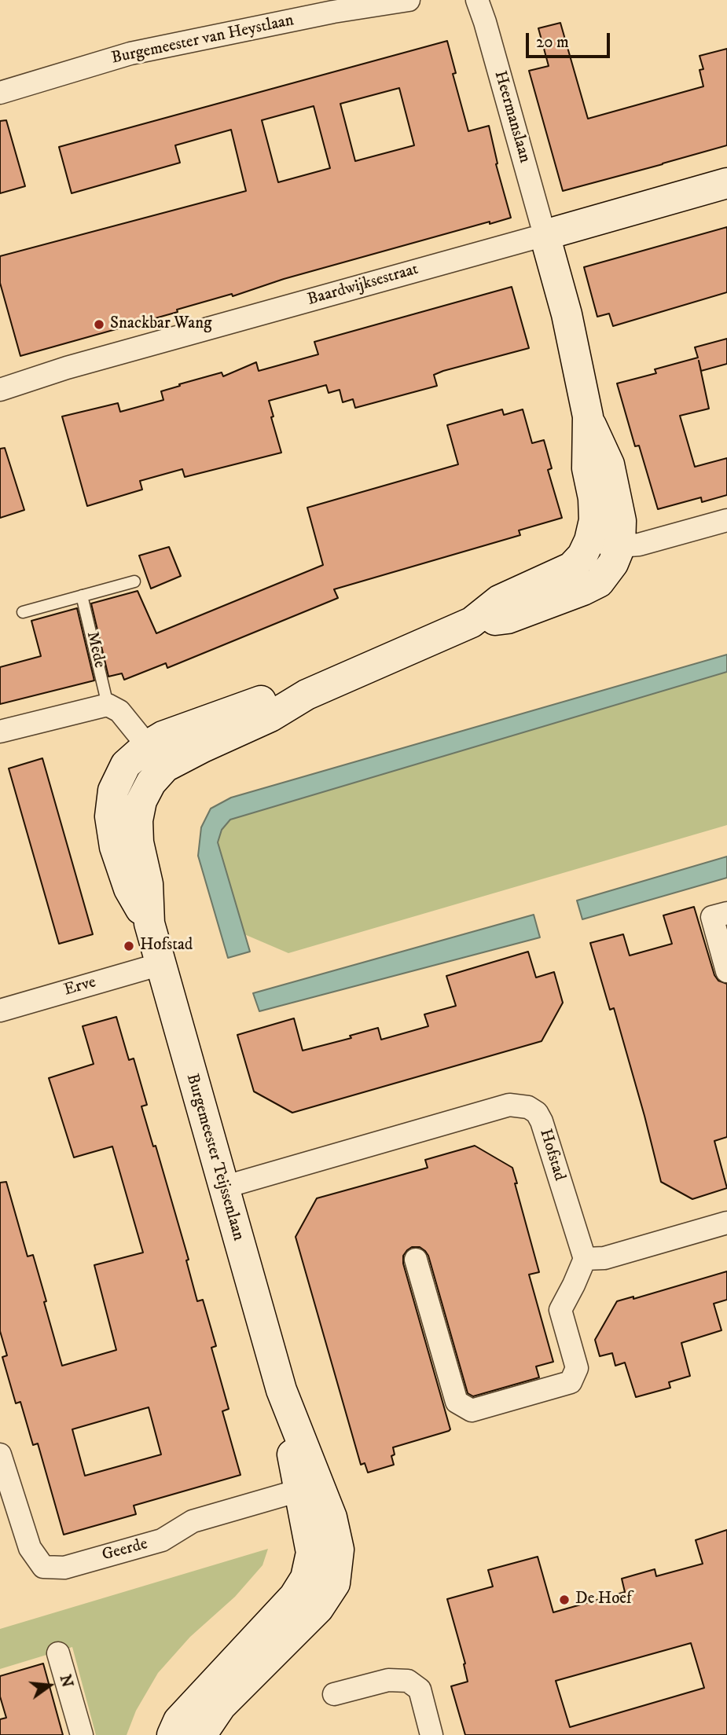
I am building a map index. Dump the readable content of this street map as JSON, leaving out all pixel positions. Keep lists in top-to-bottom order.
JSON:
{
  "streets": {
    "street": [
      "Burgemeester van Heystlaan",
      "Heermanslaan",
      "Baardwijksestraat",
      "Erve",
      "Hofstad",
      "Burgemeester Teijssenlaan",
      "Geerde"
    ],
    "lane": ["Mede"]
  },
  "crossings": [
    ["Heermanslaan", "Baardwijksestraat"],
    ["Heermanslaan", "Burgemeester Teijssenlaan"],
    ["Baardwijksestraat", "Burgemeester Teijssenlaan"],
    ["Erve", "Burgemeester Teijssenlaan"],
    ["Hofstad", "Burgemeester Teijssenlaan"],
    ["Burgemeester Teijssenlaan", "Geerde"]
  ],
  "places": ["Snackbar Wang", "Hofstad", "De Hoef"],
  "scale_bar": "20 m",
  "north": "right"
}
